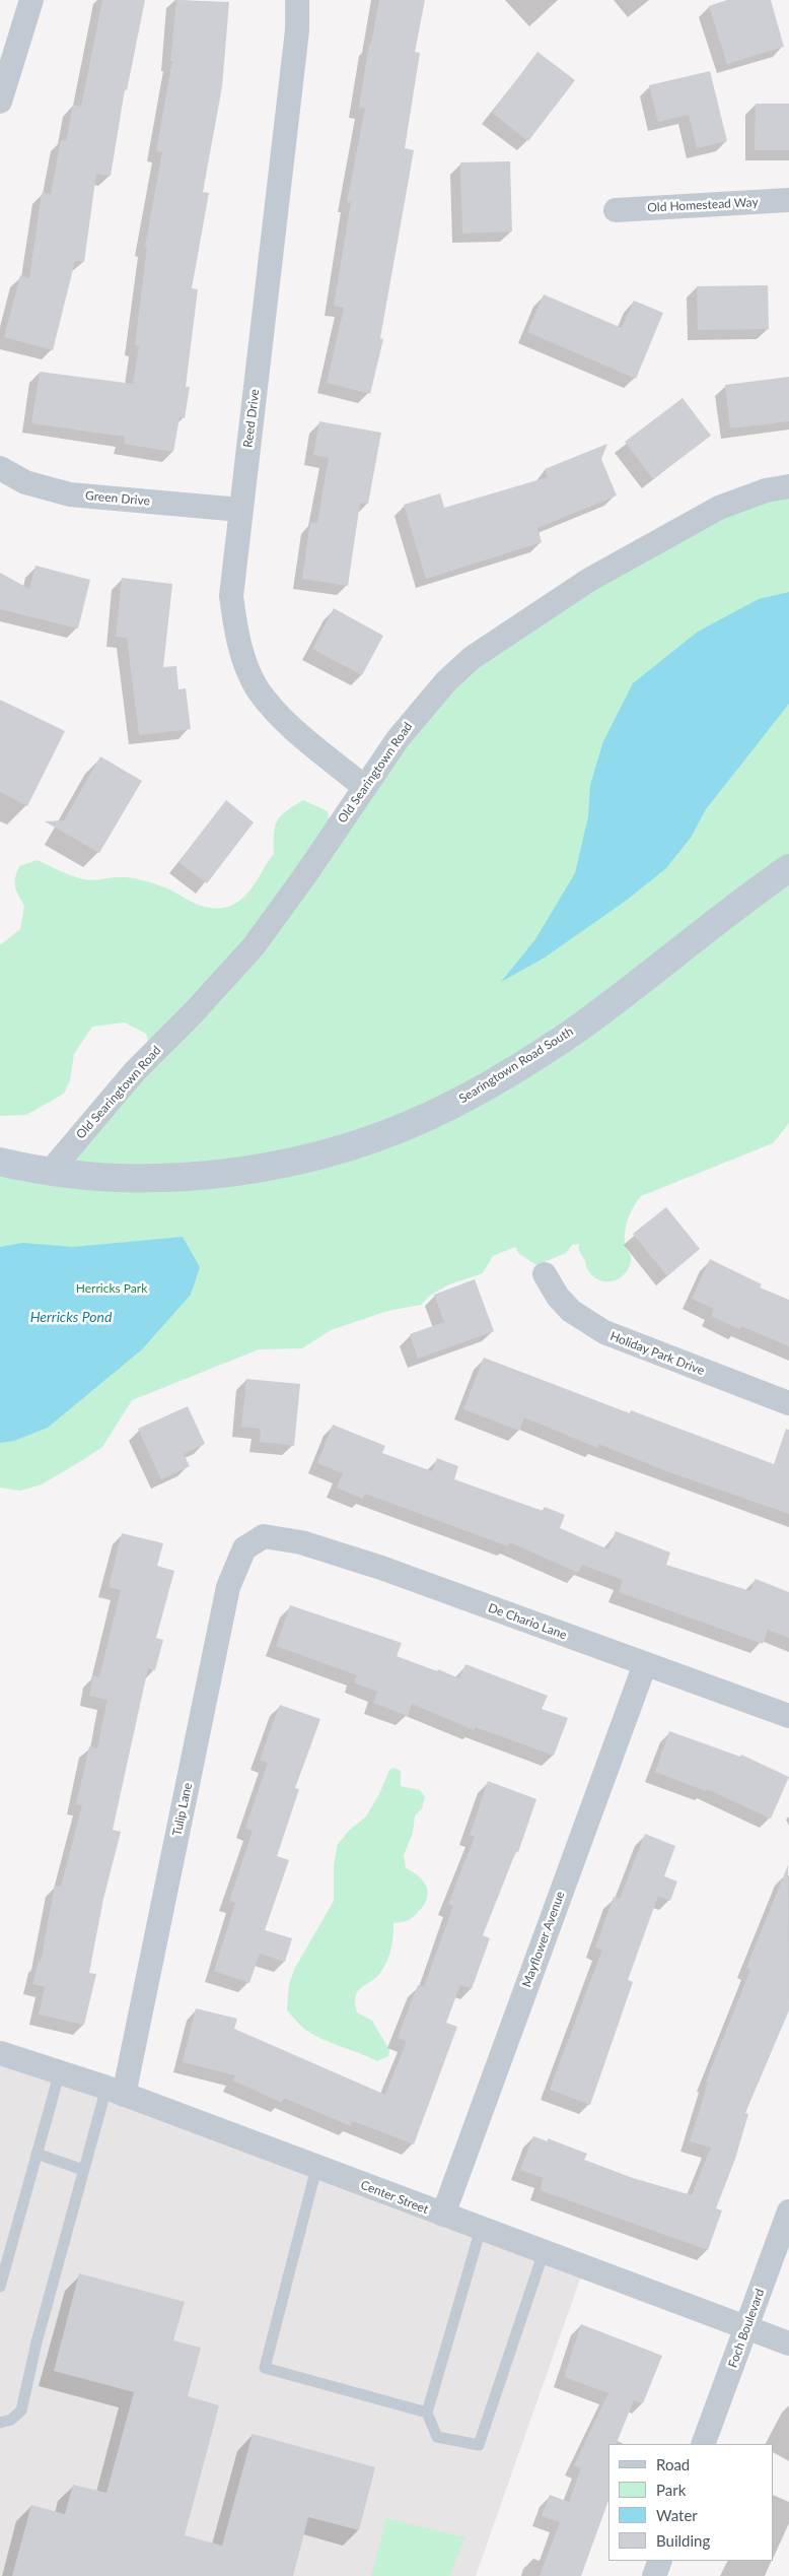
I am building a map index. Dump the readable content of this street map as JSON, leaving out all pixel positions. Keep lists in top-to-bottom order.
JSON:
{
  "streets": {
    "main road": ["Searingtown Road South"],
    "street": [
      "Old Homestead Way",
      "Reed Drive",
      "Green Drive",
      "Old Searingtown Road",
      "Holiday Park Drive",
      "De Chario Lane",
      "Tulip Lane",
      "Mayflower Avenue",
      "Center Street",
      "Foch Boulevard"
    ]
  },
  "crossings": [
    ["Reed Drive", "Green Drive"],
    ["Reed Drive", "Old Searingtown Road"],
    ["Old Searingtown Road", "Searingtown Road South"],
    ["De Chario Lane", "Tulip Lane"],
    ["De Chario Lane", "Mayflower Avenue"],
    ["Tulip Lane", "Center Street"],
    ["Mayflower Avenue", "Center Street"],
    ["Center Street", "Foch Boulevard"]
  ],
  "water": ["Herricks Pond"],
  "parks": ["Herricks Park"],
  "legend": [
    "Road",
    "Park",
    "Water",
    "Building"
  ]
}
